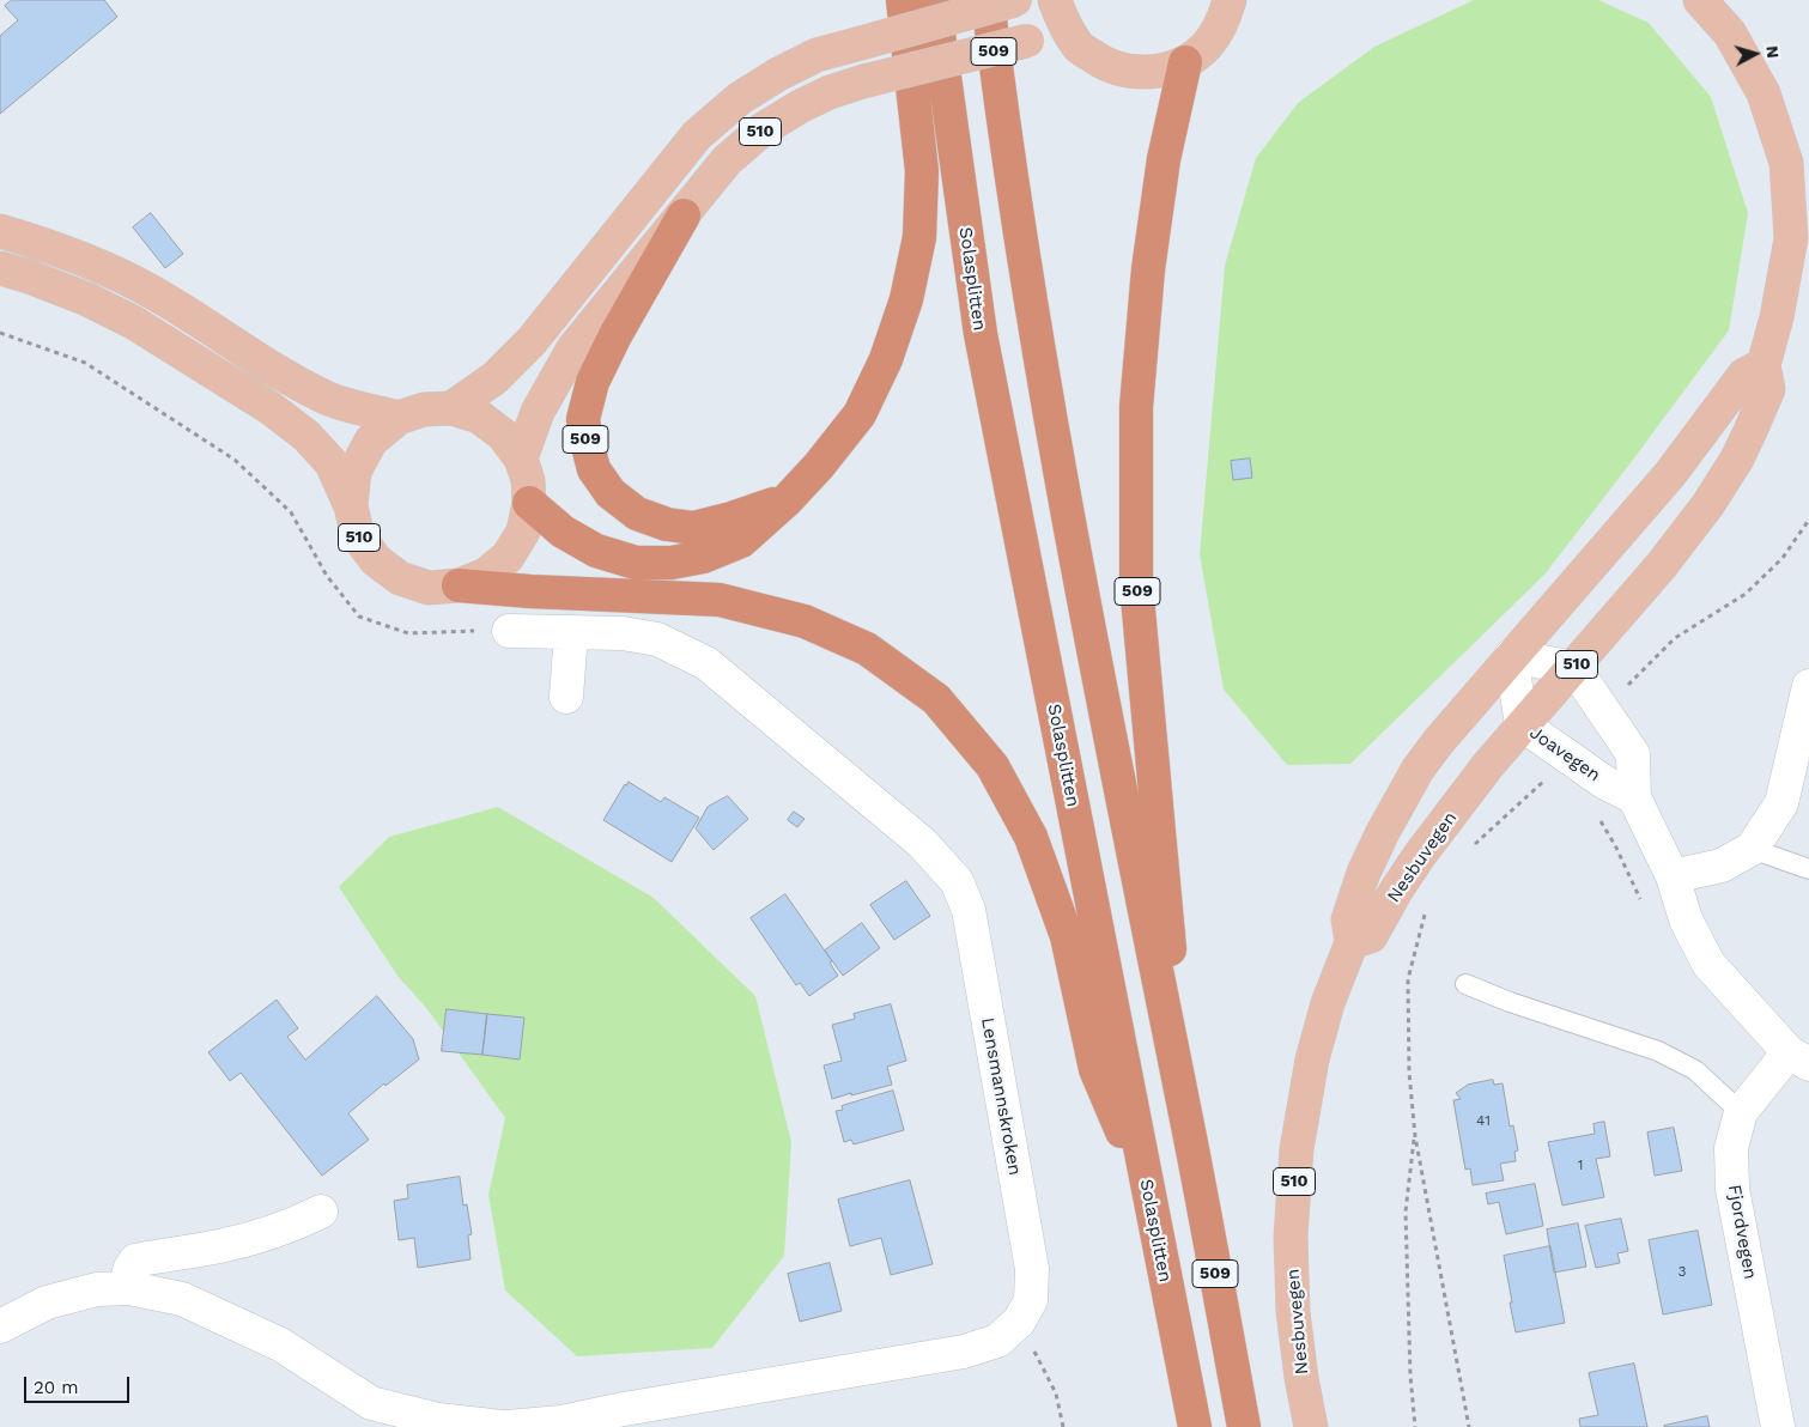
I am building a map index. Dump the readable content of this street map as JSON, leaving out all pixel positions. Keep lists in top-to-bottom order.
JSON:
{
  "streets": {
    "highway": ["509", "Solasplitten"],
    "main road": ["510", "Nesbuvegen"],
    "street": ["Joavegen", "Lensmannskroken", "Fjordvegen"]
  },
  "crossings": [
    ["509", "510"],
    ["509", "Solasplitten"],
    ["510", "Joavegen"],
    ["510", "Nesbuvegen"],
    ["Joavegen", "Nesbuvegen"]
  ],
  "house_numbers": ["41", "1", "3"],
  "scale_bar": "20 m",
  "north": "right"
}
